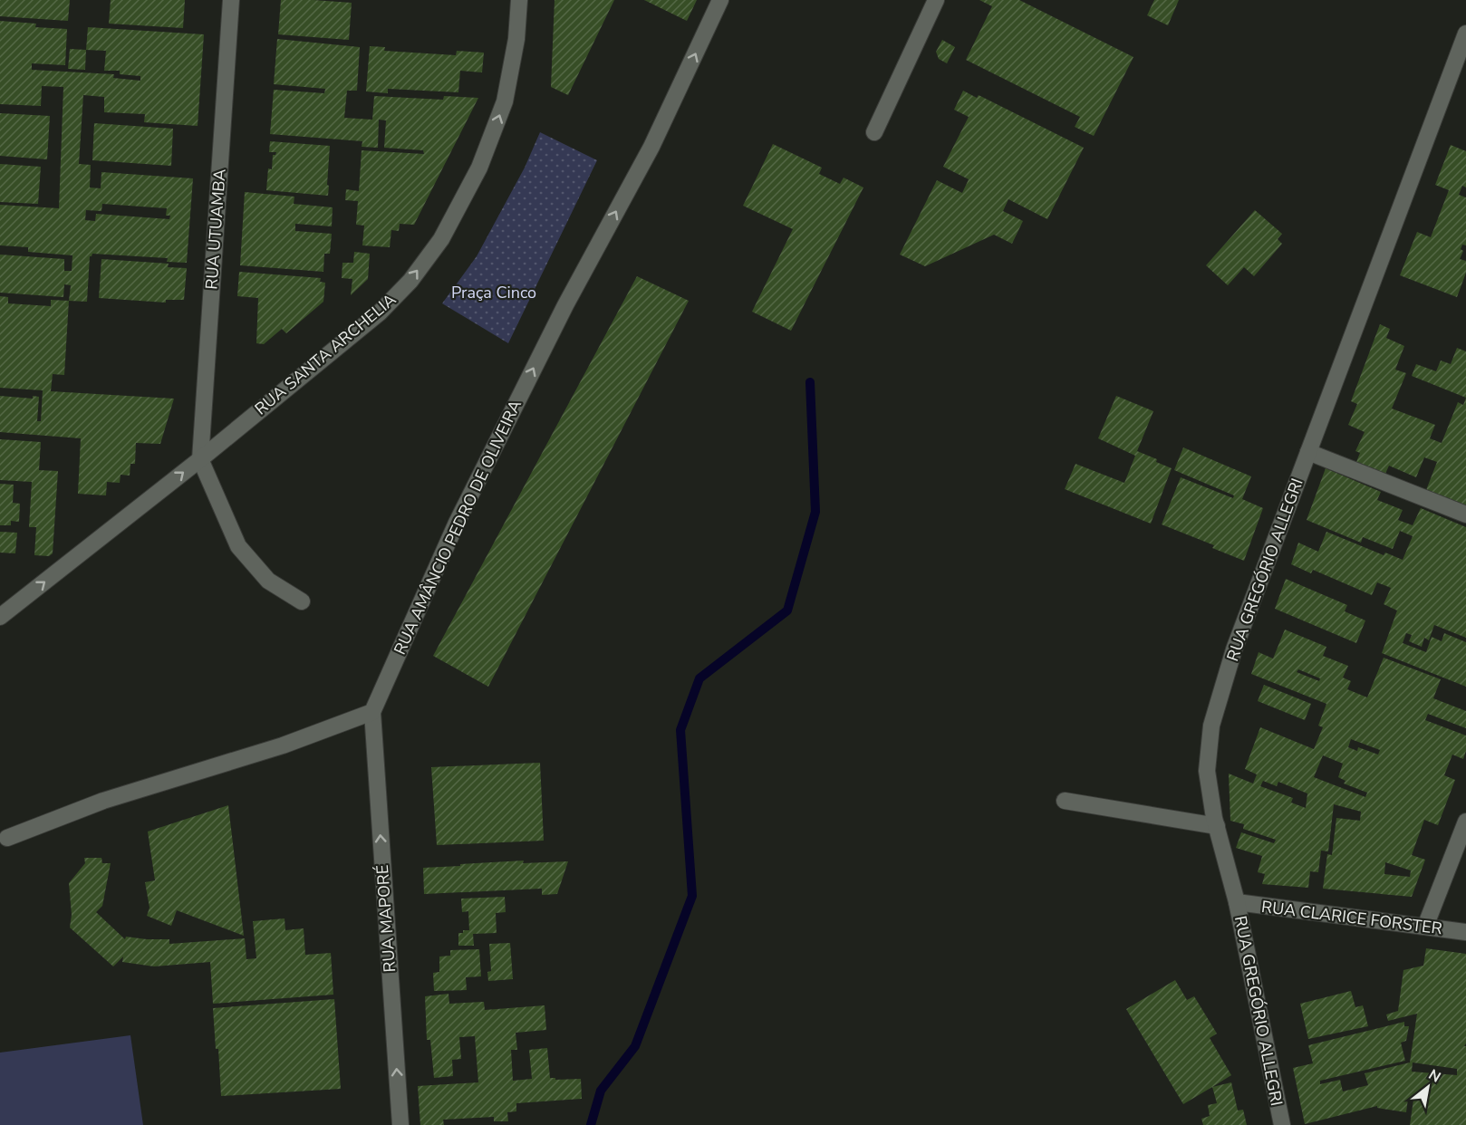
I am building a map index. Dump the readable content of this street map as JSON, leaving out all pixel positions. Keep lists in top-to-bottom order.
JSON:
{
  "streets": {
    "street": [
      "RUA UTUAMBA",
      "RUA SANTA ARCHELIA",
      "RUA AMÂNCIO PEDRO DE OLIVEIRA",
      "RUA GREGÓRIO ALLEGRI",
      "RUA CLARICE FORSTER",
      "RUA MAPORÉ"
    ]
  },
  "crossings": [
    ["RUA UTUAMBA", "RUA SANTA ARCHELIA"],
    ["RUA AMÂNCIO PEDRO DE OLIVEIRA", "RUA MAPORÉ"],
    ["RUA GREGÓRIO ALLEGRI", "RUA CLARICE FORSTER"]
  ],
  "one_way": ["RUA SANTA ARCHELIA", "RUA AMÂNCIO PEDRO DE OLIVEIRA", "RUA MAPORÉ"],
  "parks": ["Praça Cinco"],
  "north": "top right"
}
